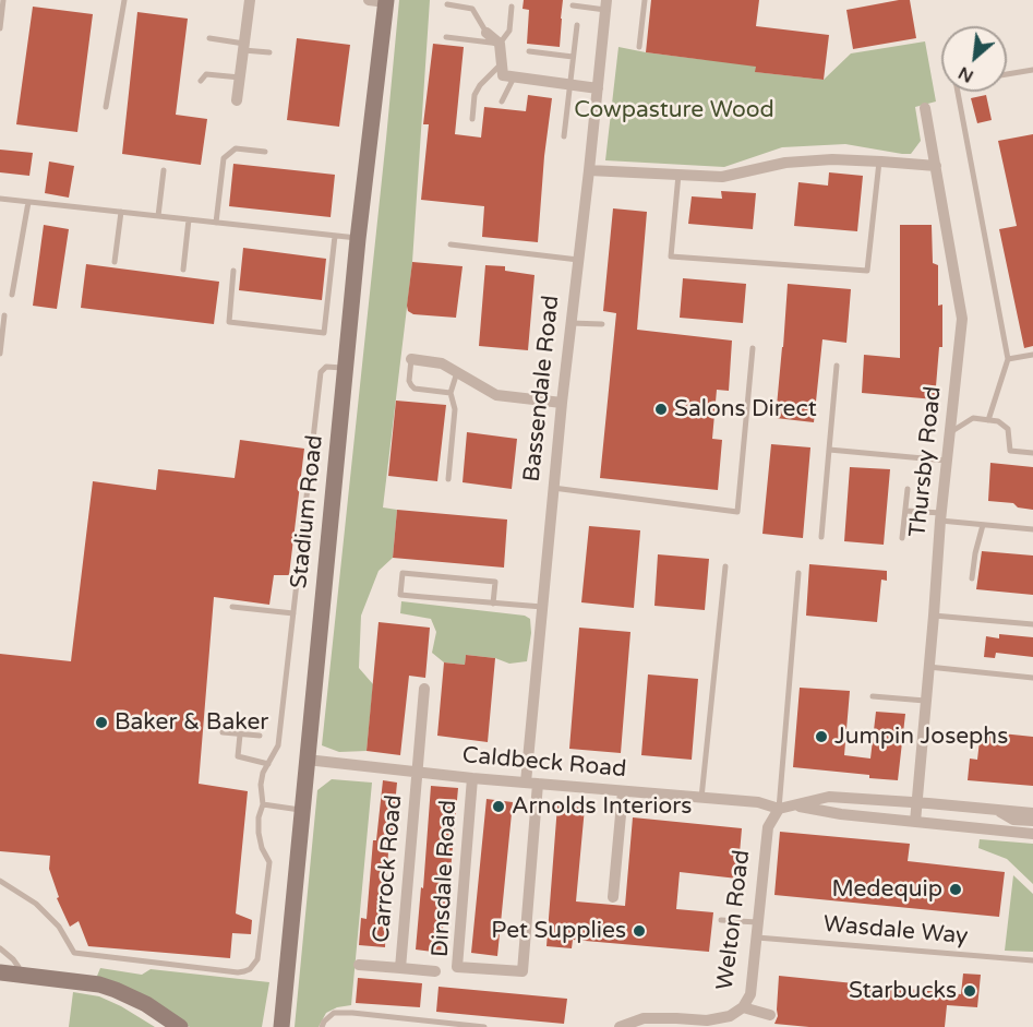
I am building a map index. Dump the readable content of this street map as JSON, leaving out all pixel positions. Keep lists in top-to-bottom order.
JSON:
{
  "streets": {
    "street": [
      "Bassendale Road",
      "Thursby Road",
      "Stadium Road",
      "Caldbeck Road",
      "Carrock Road",
      "Dinsdale Road",
      "Welton Road"
    ],
    "lane": ["Wasdale Way"]
  },
  "crossings": [
    ["Bassendale Road", "Caldbeck Road"],
    ["Thursby Road", "Caldbeck Road"],
    ["Stadium Road", "Caldbeck Road"],
    ["Caldbeck Road", "Carrock Road"],
    ["Caldbeck Road", "Dinsdale Road"],
    ["Caldbeck Road", "Welton Road"],
    ["Welton Road", "Wasdale Way"]
  ],
  "parks": ["Cowpasture Wood"],
  "places": [
    "Salons Direct",
    "Baker & Baker",
    "Jumpin Josephs",
    "Arnolds Interiors",
    "Medequip",
    "Pet Supplies",
    "Starbucks"
  ],
  "north": "bottom left"
}
